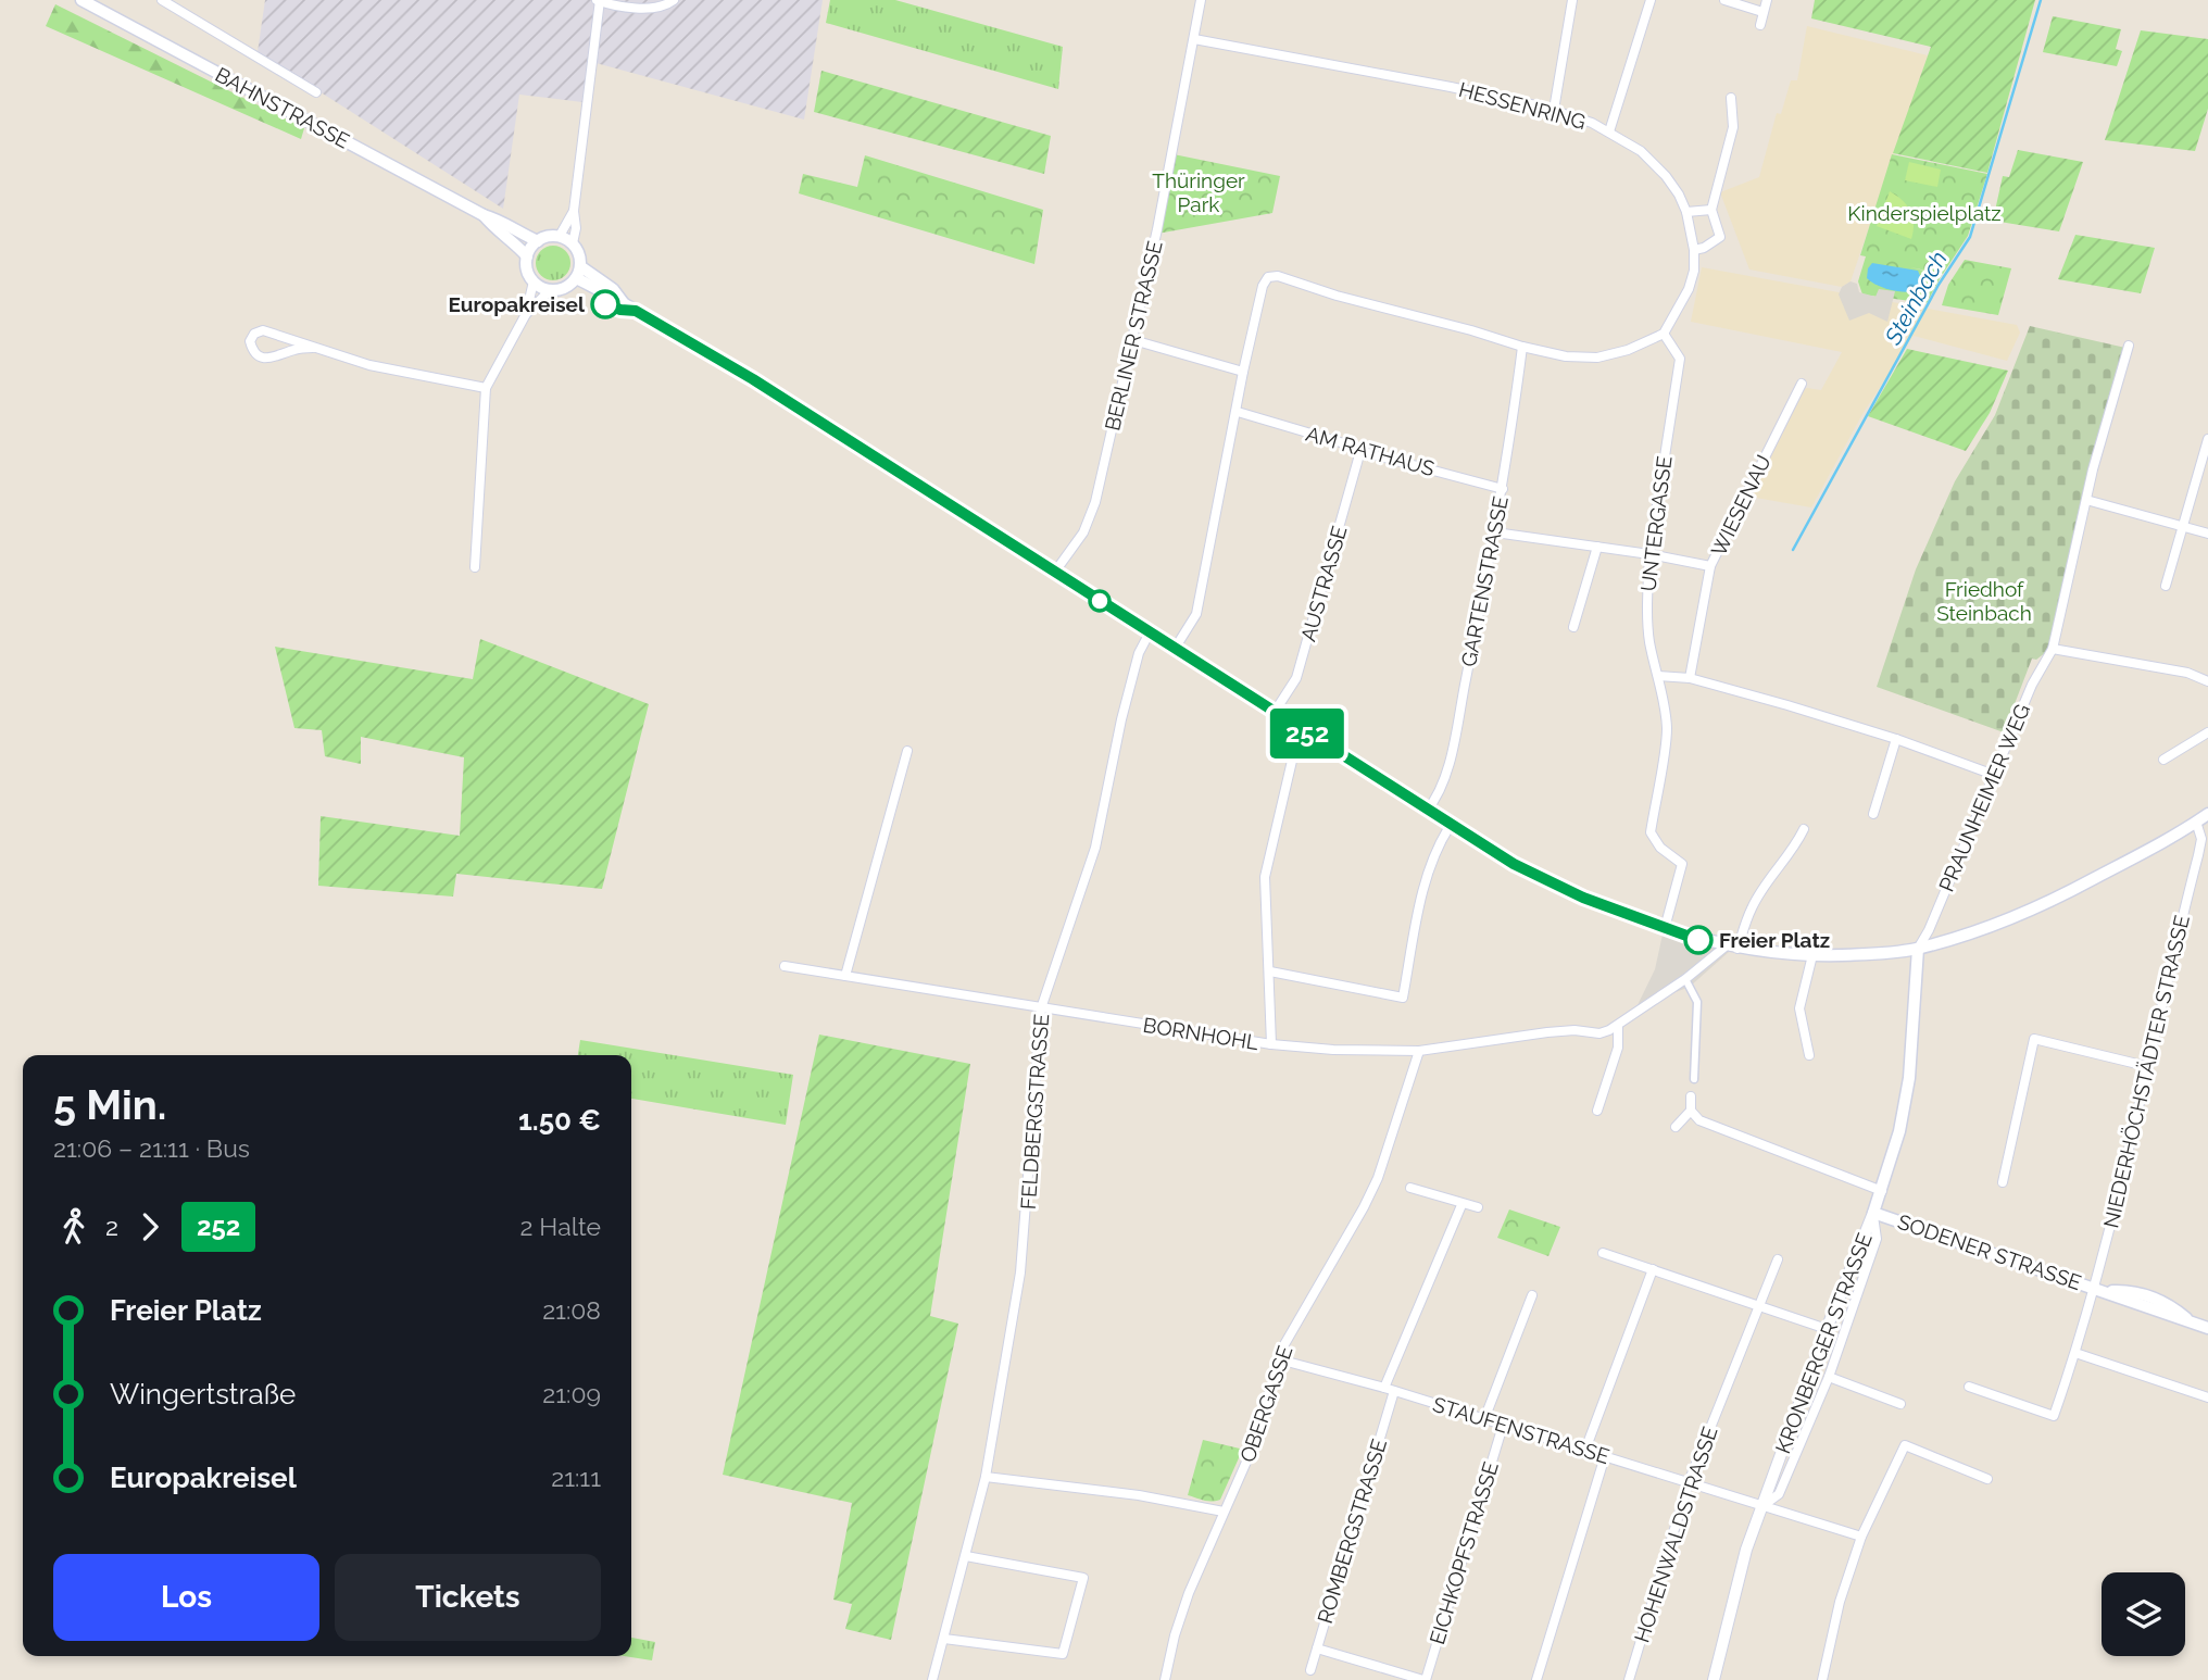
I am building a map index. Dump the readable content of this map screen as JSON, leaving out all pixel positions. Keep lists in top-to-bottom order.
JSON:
{
  "streets": {
    "main road": ["BAHNSTRASSE", "SODENER STRASSE"],
    "street": [
      "HESSENRING",
      "BERLINER STRASSE",
      "AM RATHAUS",
      "WIESENAU",
      "UNTERGASSE",
      "GARTENSTRASSE",
      "AUSTRASSE",
      "PRAUNHEIMER WEG",
      "BORNHOHL",
      "NIEDERHÖCHSTÄDTER STRASSE",
      "FELDBERGSTRASSE",
      "KRONBERGER STRASSE",
      "OBERGASSE",
      "STAUFENSTRASSE",
      "ROMBERGSTRASSE",
      "HOHENWALDSTRASSE",
      "EICHKOPFSTRASSE"
    ]
  },
  "crossings": [
    ["HESSENRING", "BERLINER STRASSE"],
    ["HESSENRING", "UNTERGASSE"],
    ["AM RATHAUS", "GARTENSTRASSE"],
    ["AM RATHAUS", "AUSTRASSE"],
    ["BORNHOHL", "FELDBERGSTRASSE"],
    ["BORNHOHL", "OBERGASSE"],
    ["NIEDERHÖCHSTÄDTER STRASSE", "SODENER STRASSE"],
    ["SODENER STRASSE", "KRONBERGER STRASSE"],
    ["KRONBERGER STRASSE", "STAUFENSTRASSE"],
    ["OBERGASSE", "STAUFENSTRASSE"],
    ["STAUFENSTRASSE", "ROMBERGSTRASSE"],
    ["STAUFENSTRASSE", "HOHENWALDSTRASSE"],
    ["STAUFENSTRASSE", "EICHKOPFSTRASSE"]
  ],
  "water": ["Steinbach"],
  "parks": ["Thüringer Park", "Kinderspielplatz", "Friedhof Steinbach"],
  "places": ["Europakreisel", "Freier Platz"],
  "lines": ["bus line 252"],
  "page": {
    "on_map": "252",
    "heading": ["5 Min.", "21:06 – 21:11 · Bus", "1.50 €"],
    "legs": ["2", "252", "2 Halte"],
    "list": [
      {
        "name": "Freier Platz",
        "value": "21:08"
      },
      {
        "name": "Wingertstraße",
        "value": "21:09"
      },
      {
        "name": "Europakreisel",
        "value": "21:11"
      }
    ],
    "buttons": ["Los", "Tickets"]
  }
}
